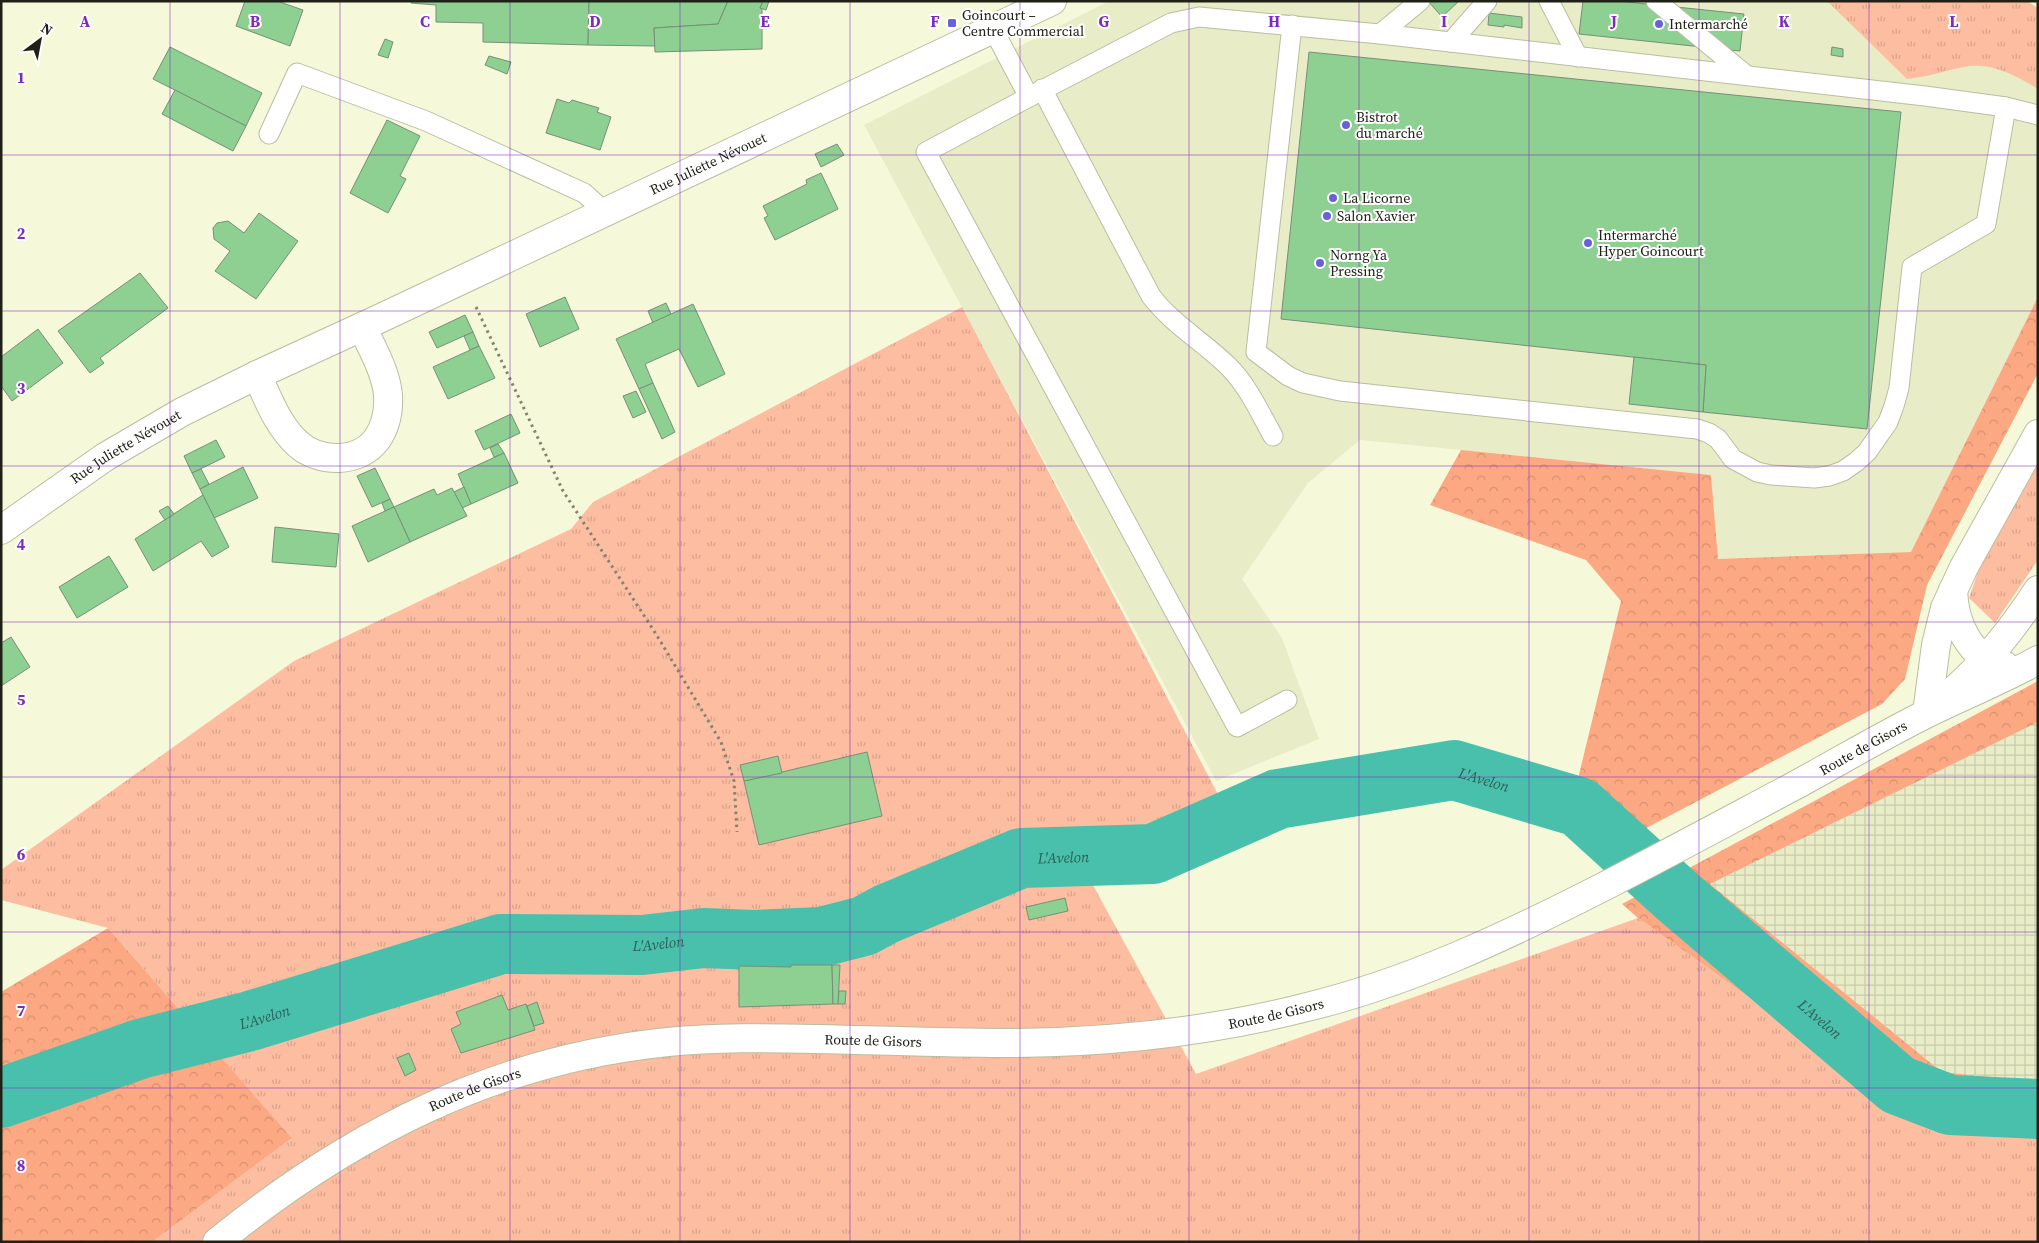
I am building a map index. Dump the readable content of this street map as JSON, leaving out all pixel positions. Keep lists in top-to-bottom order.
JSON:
{
  "streets": {
    "main road": ["Rue Juliette Névouet", "Route de Gisors"]
  },
  "water": ["L'Avelon"],
  "places": {
    "transit": ["Goincourt – Centre Commercial"],
    "other": [
      "Intermarché",
      "Bistrot du marché",
      "La Licorne",
      "Salon Xavier",
      "Intermarché Hyper Goincourt",
      "Norng Ya Pressing"
    ]
  },
  "north": "top right",
  "grid": {
    "columns": [
      "A",
      "B",
      "C",
      "D",
      "E",
      "F",
      "G",
      "H",
      "I",
      "J",
      "K",
      "L"
    ],
    "rows": [
      "1",
      "2",
      "3",
      "4",
      "5",
      "6",
      "7",
      "8"
    ]
  }
}
